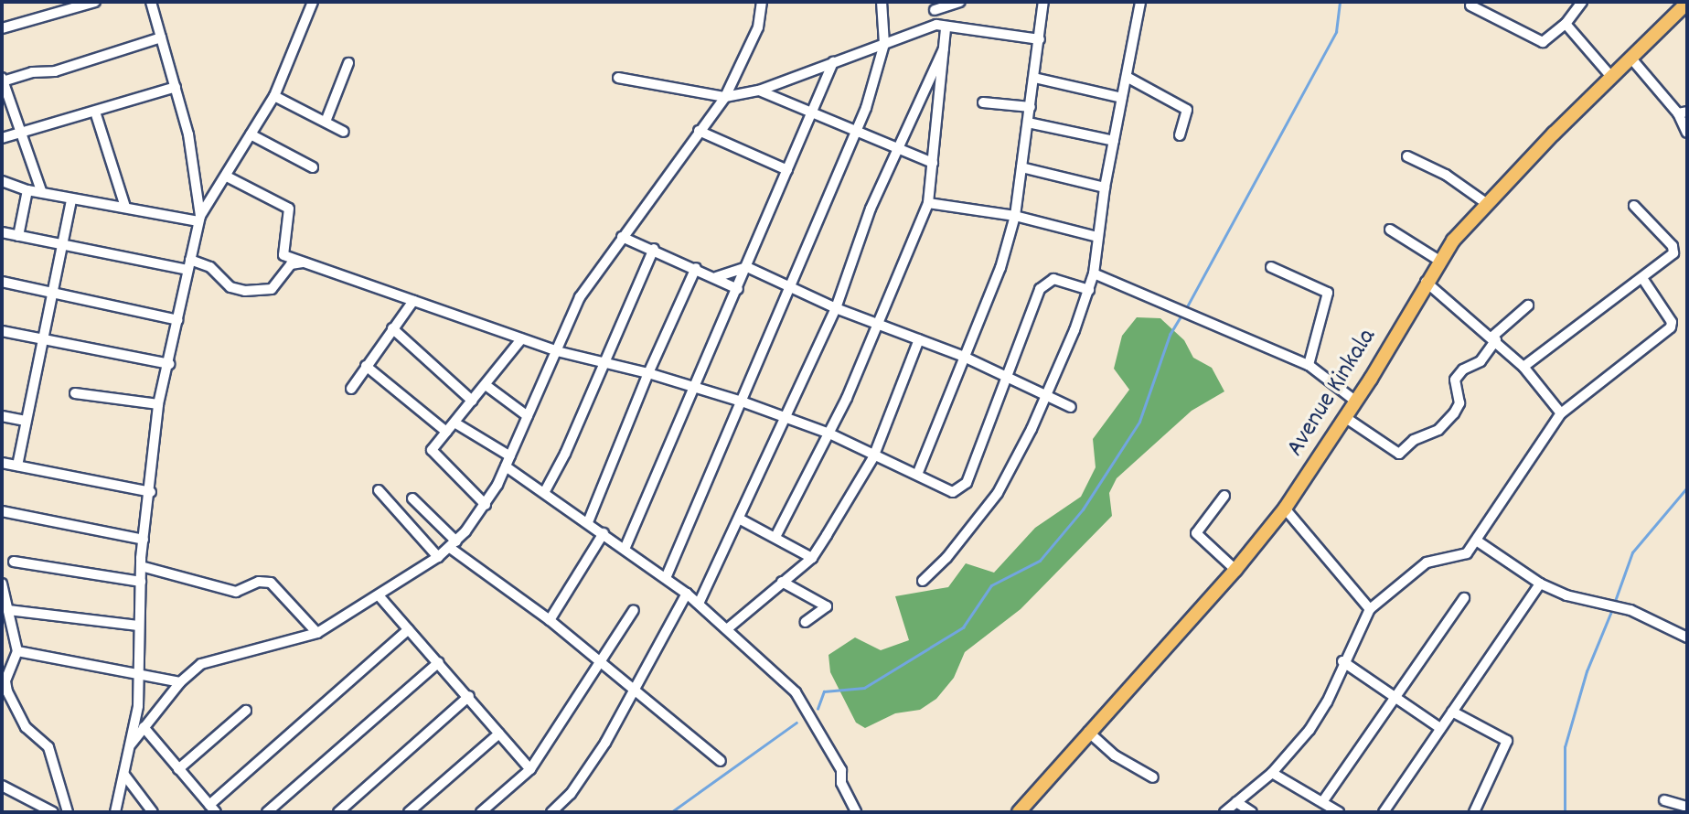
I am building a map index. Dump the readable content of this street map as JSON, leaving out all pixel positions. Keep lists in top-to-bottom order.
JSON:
{
  "streets": {
    "main road": ["Avenue Kinkala"]
  }
}
